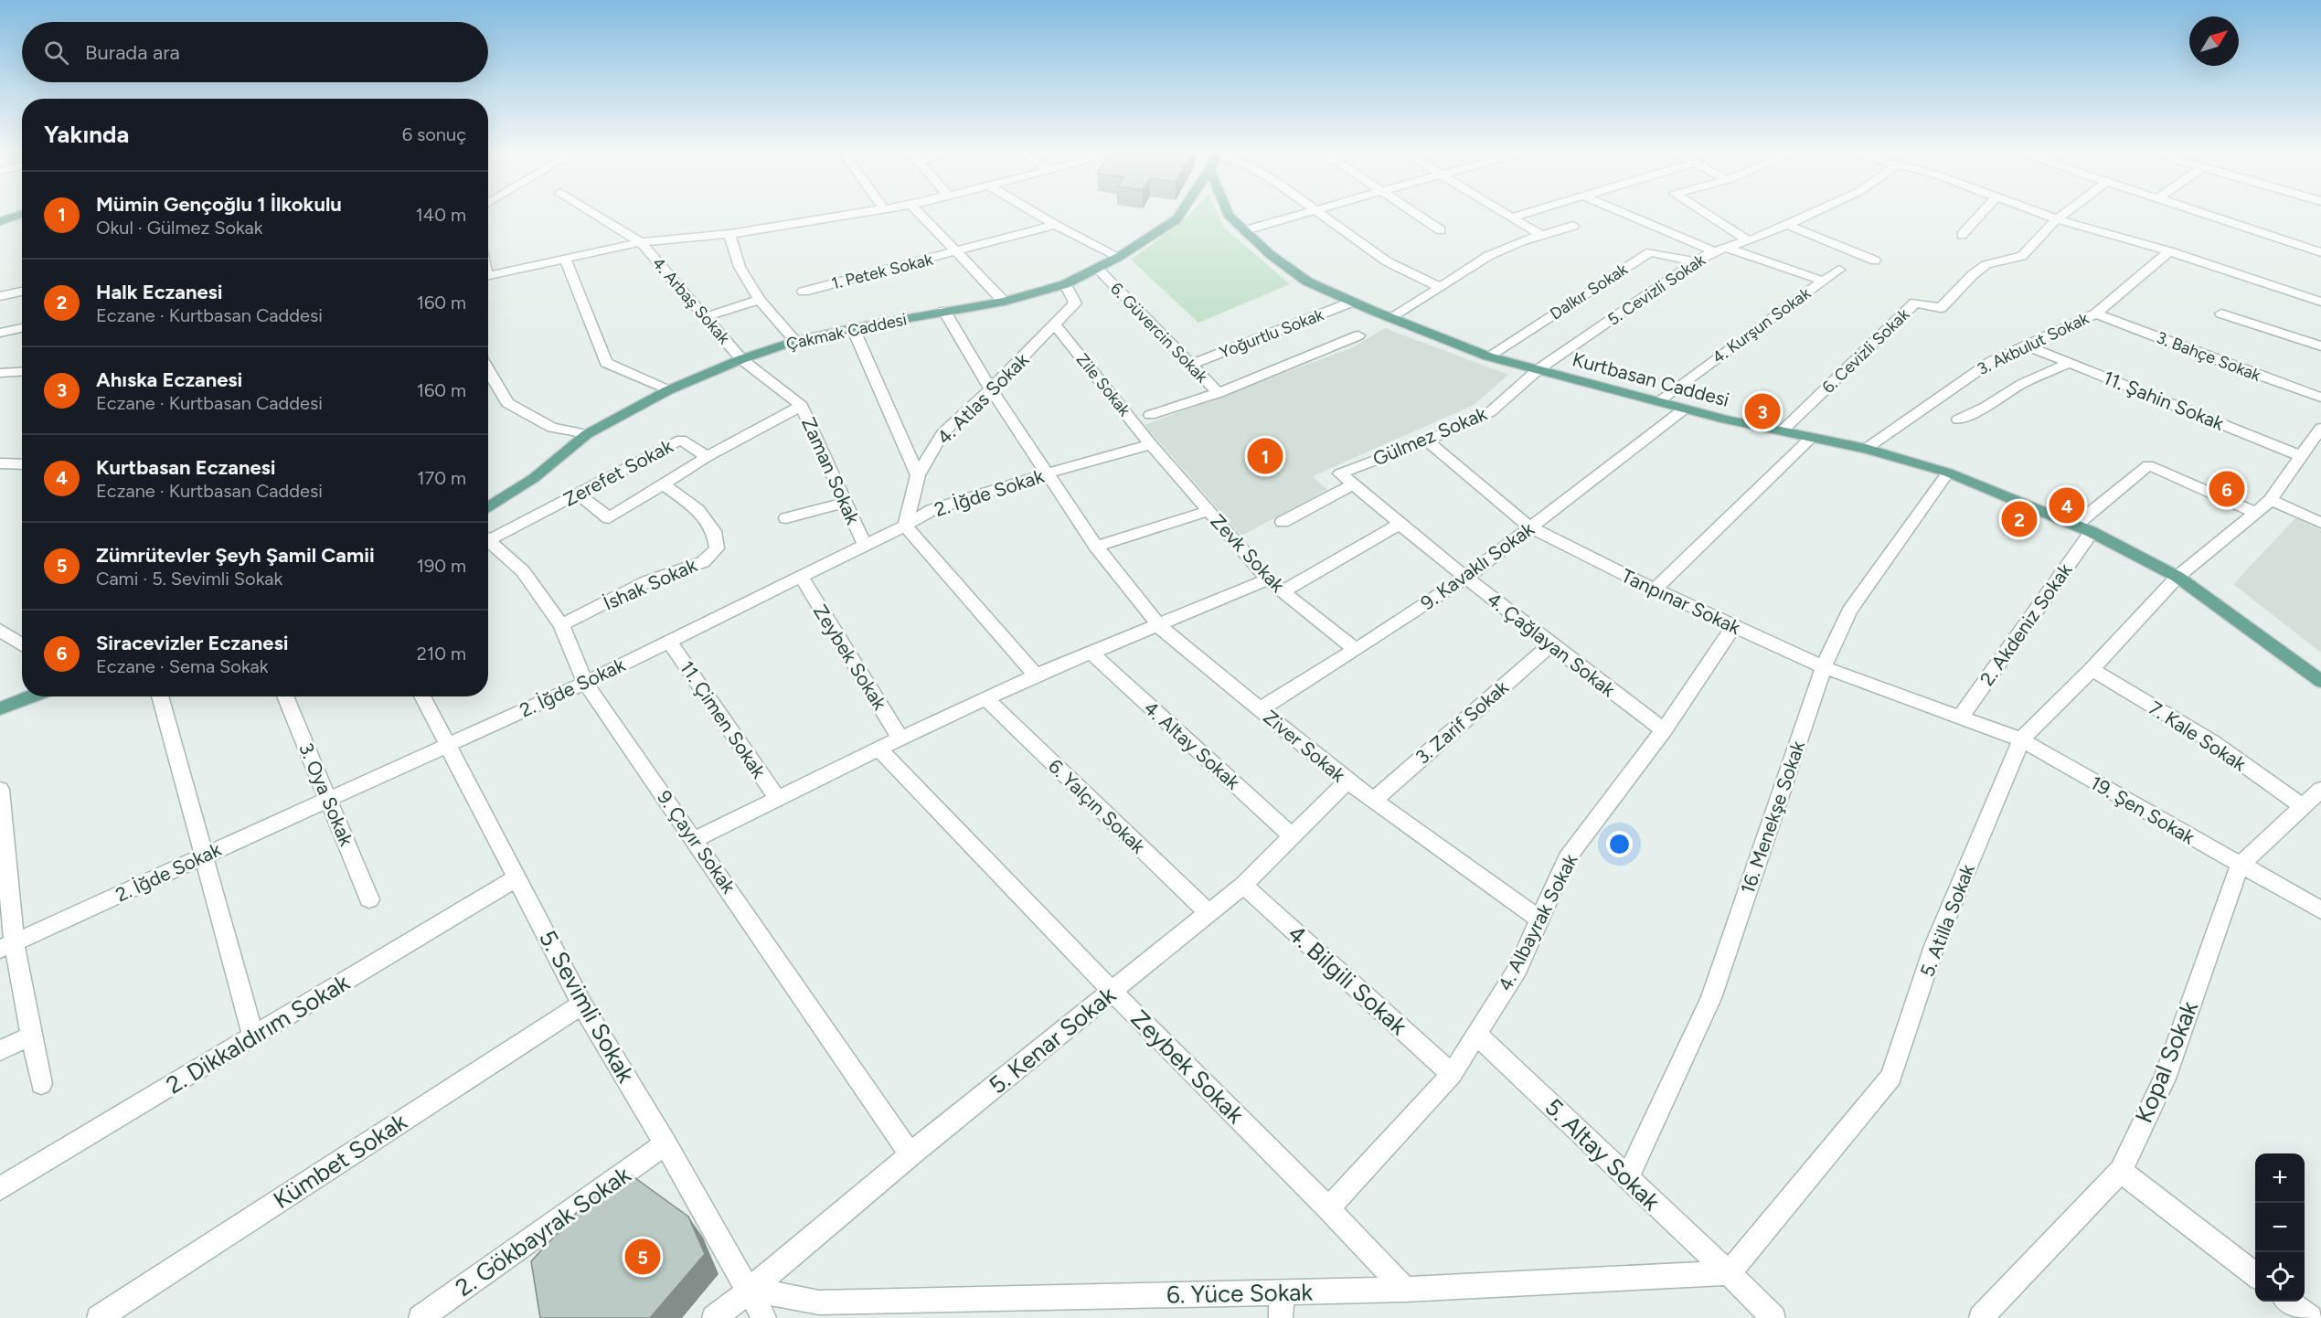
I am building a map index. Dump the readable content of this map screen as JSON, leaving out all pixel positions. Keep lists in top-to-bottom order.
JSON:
{
  "streets": {
    "main road": ["Çakmak Caddesi", "Kurtbasan Caddesi"],
    "street": [
      "1. Petek Sokak",
      "5. Cevizli Sokak",
      "Dalkır Sokak",
      "4. Arbaş Sokak",
      "4. Kurşun Sokak",
      "6. Güvercin Sokak",
      "Yoğurtlu Sokak",
      "3. Akbulut Sokak",
      "6. Cevizli Sokak",
      "3. Bahçe Sokak",
      "Zile Sokak",
      "4. Atlas Sokak",
      "11. Şahin Sokak",
      "Gülmez Sokak",
      "Zaman Sokak",
      "Zerefet Sokak",
      "2. İğde Sokak",
      "Zevk Sokak",
      "9. Kavaklı Sokak",
      "İshak Sokak",
      "Tanpınar Sokak",
      "2. Akdeniz Sokak",
      "4. Çağlayan Sokak",
      "Zeybek Sokak",
      "11. Çimen Sokak",
      "3. Zarif Sokak",
      "7. Kale Sokak",
      "4. Altay Sokak",
      "Ziver Sokak",
      "3. Oya Sokak",
      "6. Yalçın Sokak",
      "19. Şen Sokak",
      "16. Menekşe Sokak",
      "9. Çayır Sokak",
      "5. Atilla Sokak",
      "4. Albayrak Sokak",
      "4. Bilgili Sokak",
      "5. Sevimli Sokak",
      "2. Dikkaldırım Sokak",
      "5. Kenar Sokak",
      "Kopal Sokak",
      "5. Altay Sokak",
      "Kümbet Sokak",
      "2. Gökbayrak Sokak",
      "6. Yüce Sokak"
    ]
  },
  "crossings": [
    ["5. Cevizli Sokak", "Dalkır Sokak"],
    ["5. Cevizli Sokak", "Kurtbasan Caddesi"],
    ["5. Cevizli Sokak", "Gülmez Sokak"],
    ["Dalkır Sokak", "Kurtbasan Caddesi"],
    ["4. Arbaş Sokak", "Çakmak Caddesi"],
    ["4. Arbaş Sokak", "Zaman Sokak"],
    ["4. Kurşun Sokak", "Kurtbasan Caddesi"],
    ["Çakmak Caddesi", "6. Güvercin Sokak"],
    ["Çakmak Caddesi", "4. Atlas Sokak"],
    ["Çakmak Caddesi", "Zaman Sokak"],
    ["Çakmak Caddesi", "Ziver Sokak"],
    ["6. Güvercin Sokak", "Yoğurtlu Sokak"],
    ["Yoğurtlu Sokak", "Kurtbasan Caddesi"],
    ["3. Akbulut Sokak", "3. Bahçe Sokak"],
    ["3. Akbulut Sokak", "Kurtbasan Caddesi"],
    ["3. Akbulut Sokak", "11. Şahin Sokak"],
    ["6. Cevizli Sokak", "Kurtbasan Caddesi"],
    ["Kurtbasan Caddesi", "Gülmez Sokak"],
    ["Kurtbasan Caddesi", "9. Kavaklı Sokak"],
    ["Kurtbasan Caddesi", "2. Akdeniz Sokak"],
    ["Kurtbasan Caddesi", "16. Menekşe Sokak"],
    ["Kurtbasan Caddesi", "5. Atilla Sokak"],
    ["Zile Sokak", "4. Atlas Sokak"],
    ["Zile Sokak", "2. İğde Sokak"],
    ["Zile Sokak", "Zevk Sokak"],
    ["4. Atlas Sokak", "2. İğde Sokak"],
    ["4. Atlas Sokak", "Ziver Sokak"],
    ["11. Şahin Sokak", "5. Atilla Sokak"],
    ["Gülmez Sokak", "Tanpınar Sokak"],
    ["Gülmez Sokak", "4. Çağlayan Sokak"],
    ["Zaman Sokak", "2. İğde Sokak"],
    ["2. İğde Sokak", "Zevk Sokak"],
    ["2. İğde Sokak", "Zeybek Sokak"],
    ["2. İğde Sokak", "11. Çimen Sokak"],
    ["2. İğde Sokak", "Ziver Sokak"],
    ["2. İğde Sokak", "3. Oya Sokak"],
    ["2. İğde Sokak", "9. Çayır Sokak"],
    ["2. İğde Sokak", "5. Sevimli Sokak"],
    ["Zevk Sokak", "9. Kavaklı Sokak"],
    ["9. Kavaklı Sokak", "Tanpınar Sokak"],
    ["9. Kavaklı Sokak", "4. Çağlayan Sokak"],
    ["9. Kavaklı Sokak", "Ziver Sokak"],
    ["İshak Sokak", "9. Çayır Sokak"],
    ["Tanpınar Sokak", "2. Akdeniz Sokak"],
    ["Tanpınar Sokak", "19. Şen Sokak"],
    ["Tanpınar Sokak", "16. Menekşe Sokak"],
    ["Tanpınar Sokak", "4. Albayrak Sokak"],
    ["2. Akdeniz Sokak", "19. Şen Sokak"],
    ["4. Çağlayan Sokak", "3. Zarif Sokak"],
    ["4. Çağlayan Sokak", "4. Albayrak Sokak"],
    ["Zeybek Sokak", "4. Albayrak Sokak"],
    ["Zeybek Sokak", "5. Kenar Sokak"],
    ["Zeybek Sokak", "6. Yüce Sokak"],
    ["3. Zarif Sokak", "Ziver Sokak"],
    ["7. Kale Sokak", "5. Atilla Sokak"],
    ["7. Kale Sokak", "Kopal Sokak"],
    ["4. Altay Sokak", "5. Kenar Sokak"],
    ["Ziver Sokak", "4. Albayrak Sokak"],
    ["Ziver Sokak", "5. Kenar Sokak"],
    ["6. Yalçın Sokak", "5. Kenar Sokak"],
    ["19. Şen Sokak", "5. Atilla Sokak"],
    ["19. Şen Sokak", "Kopal Sokak"],
    ["16. Menekşe Sokak", "5. Altay Sokak"],
    ["9. Çayır Sokak", "5. Kenar Sokak"],
    ["5. Atilla Sokak", "5. Altay Sokak"],
    ["5. Atilla Sokak", "6. Yüce Sokak"],
    ["4. Albayrak Sokak", "4. Bilgili Sokak"],
    ["4. Albayrak Sokak", "5. Altay Sokak"],
    ["4. Bilgili Sokak", "5. Kenar Sokak"],
    ["5. Sevimli Sokak", "2. Dikkaldırım Sokak"],
    ["5. Sevimli Sokak", "5. Kenar Sokak"],
    ["5. Sevimli Sokak", "Kümbet Sokak"],
    ["5. Sevimli Sokak", "2. Gökbayrak Sokak"],
    ["5. Sevimli Sokak", "6. Yüce Sokak"],
    ["5. Kenar Sokak", "6. Yüce Sokak"],
    ["5. Altay Sokak", "6. Yüce Sokak"]
  ],
  "north": "top right",
  "page": {
    "search": "Burada ara",
    "heading": ["Yakında", "6 sonuç"],
    "list": [
      {
        "mark": "1",
        "name": "Mümin Gençoğlu 1 İlkokulu",
        "note": "Okul · Gülmez Sokak",
        "value": "140 m"
      },
      {
        "mark": "2",
        "name": "Halk Eczanesi",
        "note": "Eczane · Kurtbasan Caddesi",
        "value": "160 m"
      },
      {
        "mark": "3",
        "name": "Ahıska Eczanesi",
        "note": "Eczane · Kurtbasan Caddesi",
        "value": "160 m"
      },
      {
        "mark": "4",
        "name": "Kurtbasan Eczanesi",
        "note": "Eczane · Kurtbasan Caddesi",
        "value": "170 m"
      },
      {
        "mark": "5",
        "name": "Zümrütevler Şeyh Şamil Camii",
        "note": "Cami · 5. Sevimli Sokak",
        "value": "190 m"
      },
      {
        "mark": "6",
        "name": "Siracevizler Eczanesi",
        "note": "Eczane · Sema Sokak",
        "value": "210 m"
      }
    ],
    "pins": [
      "3",
      "1",
      "6",
      "4",
      "2",
      "5"
    ],
    "map_buttons": ["+", "−"]
  }
}
